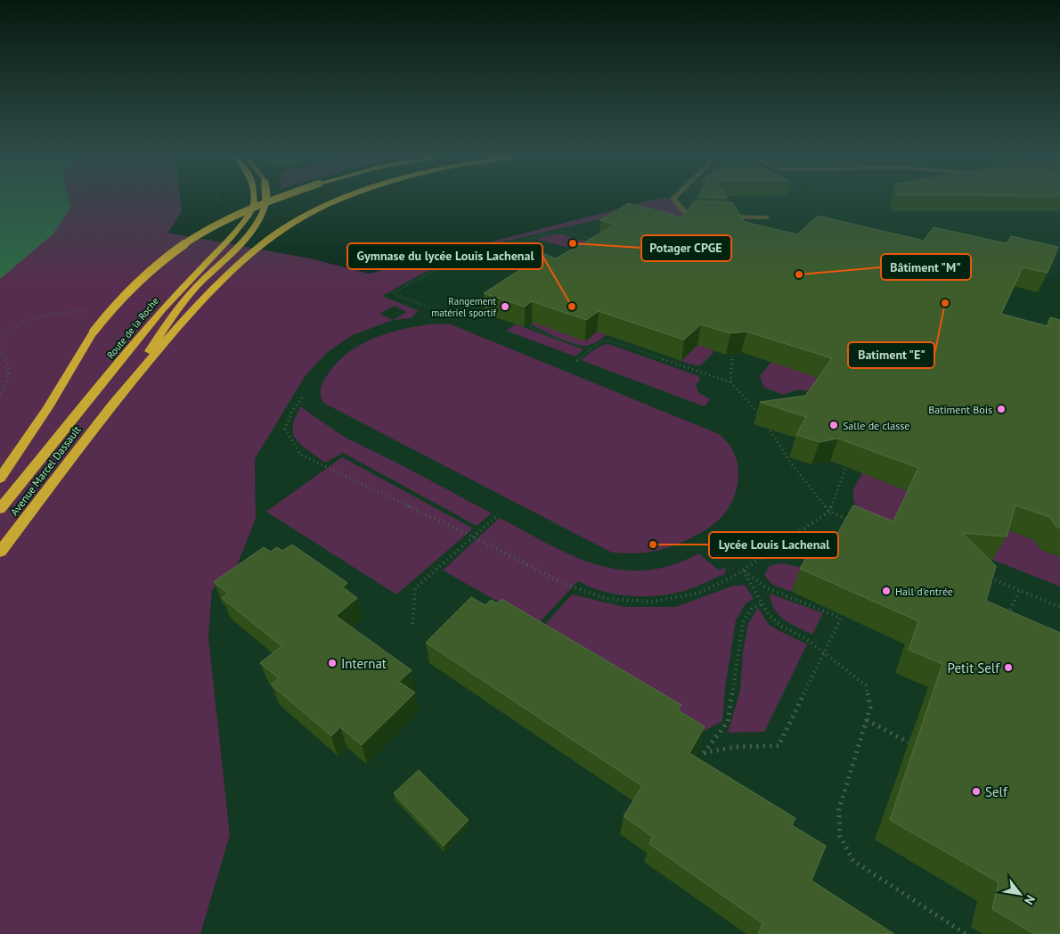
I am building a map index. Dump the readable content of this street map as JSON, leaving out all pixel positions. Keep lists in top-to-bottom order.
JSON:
{
  "streets": {
    "highway": ["Route de la Roche", "Avenue Marcel Dassault"]
  },
  "crossings": [
    ["Route de la Roche", "Avenue Marcel Dassault"]
  ],
  "places": [
    "Potager CPGE",
    "Bâtiment \"M\"",
    "Batiment \"E\"",
    "Rangement matériel sportif",
    "Gymnase du lycée Louis Lachenal",
    "Batiment Bois",
    "Salle de classe",
    "Lycée Louis Lachenal",
    "Hall d'entrée",
    "Internat",
    "Petit Self",
    "Self"
  ],
  "north": "bottom right"
}
